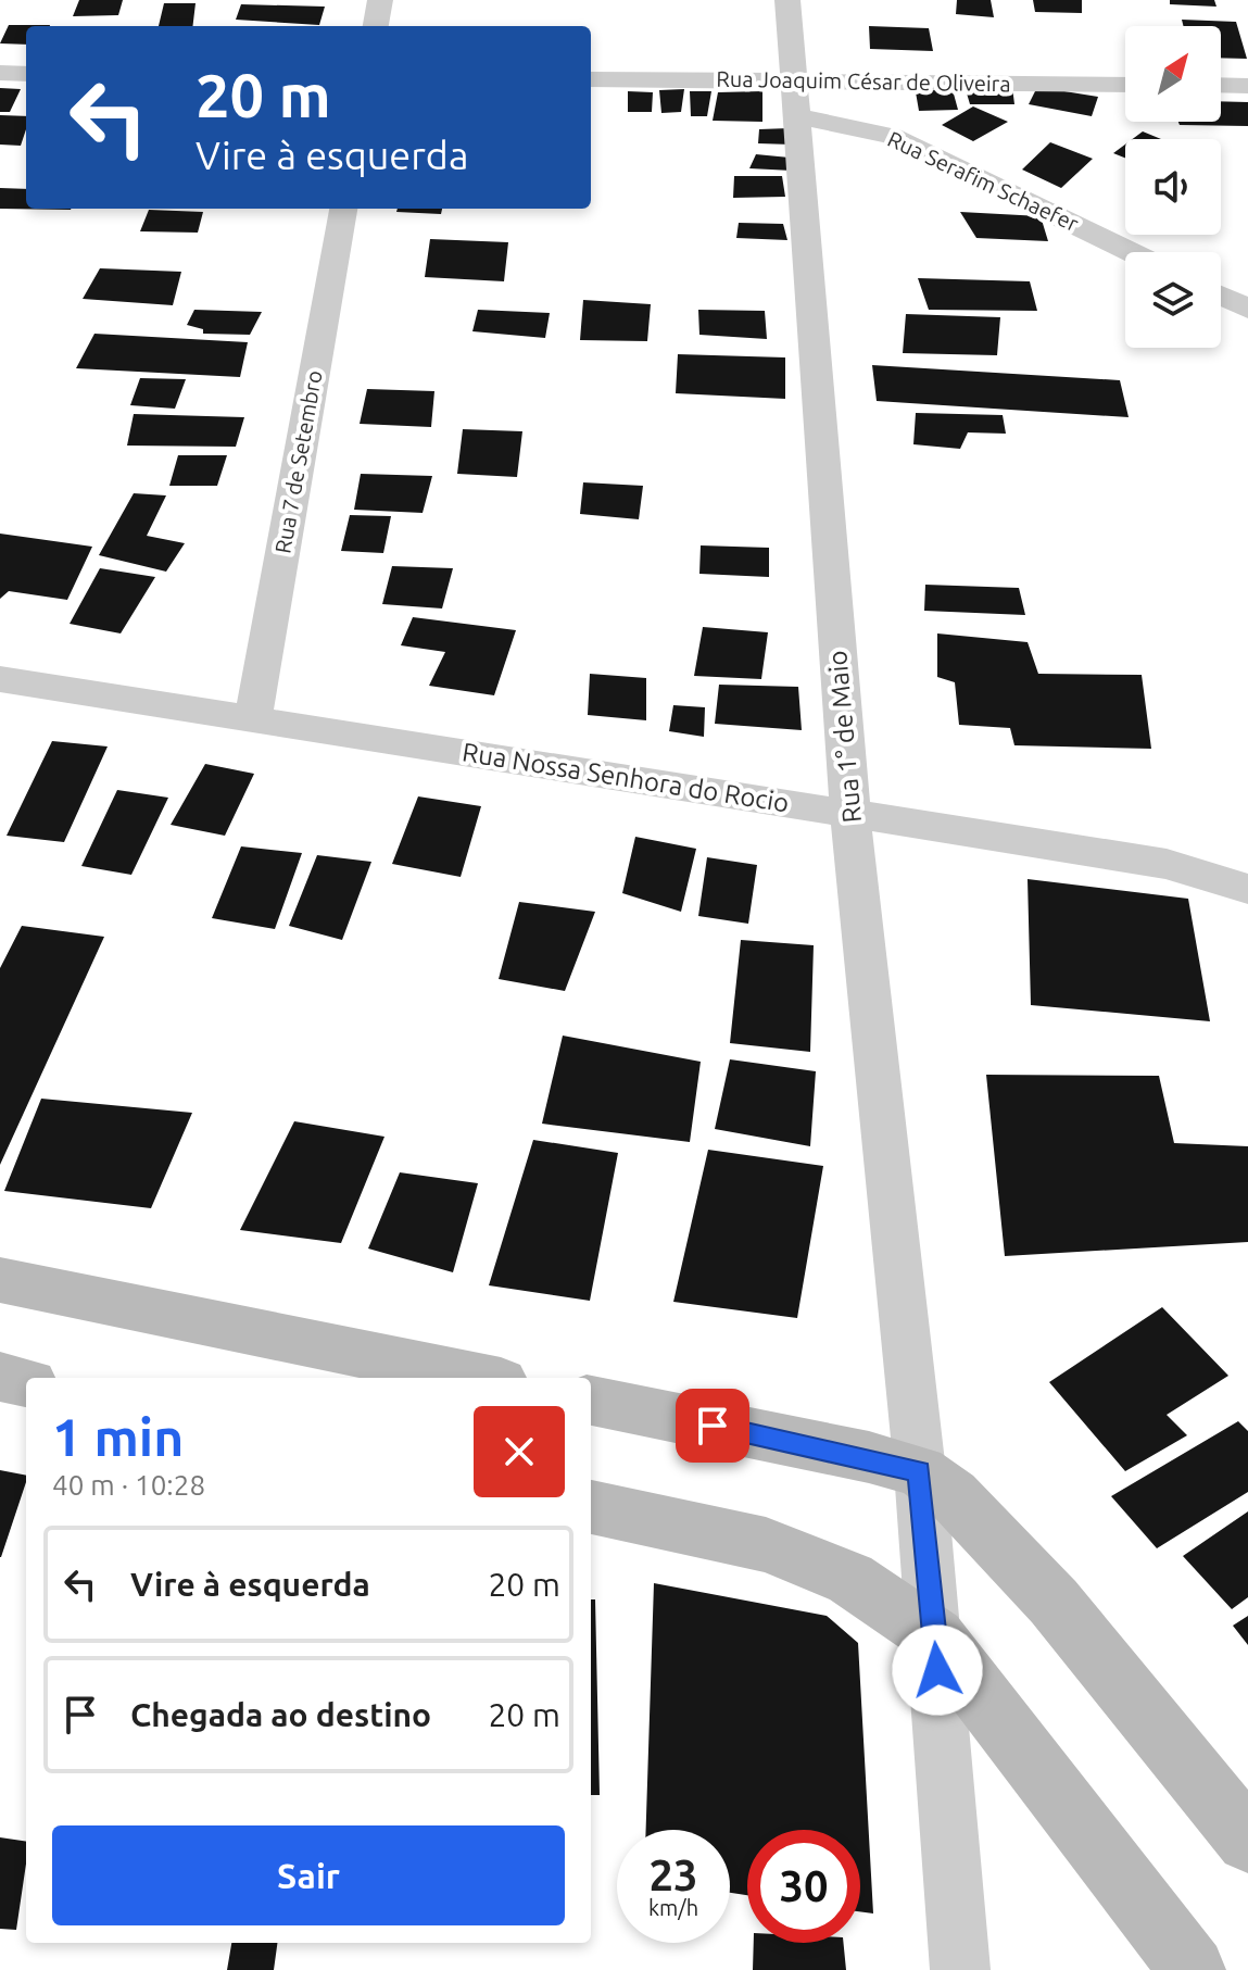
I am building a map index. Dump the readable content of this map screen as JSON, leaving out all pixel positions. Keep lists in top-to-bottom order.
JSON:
{
  "streets": {
    "street": [
      "Rua Joaquim César de Oliveira",
      "Rua Serafim Schaefer",
      "Rua 7 de Setembro",
      "Rua 1° de Maio",
      "Rua Nossa Senhora do Rocio"
    ]
  },
  "crossings": [
    ["Rua Joaquim César de Oliveira", "Rua Serafim Schaefer"],
    ["Rua Joaquim César de Oliveira", "Rua 1° de Maio"],
    ["Rua Serafim Schaefer", "Rua 1° de Maio"],
    ["Rua 7 de Setembro", "Rua Nossa Senhora do Rocio"],
    ["Rua 1° de Maio", "Rua Nossa Senhora do Rocio"]
  ],
  "north": "top right",
  "page": {
    "turn": ["20 m", "Vire à esquerda"],
    "heading": ["1 min", "40 m · 10:28"],
    "list": [
      {
        "name": "Vire à esquerda",
        "value": "20 m"
      },
      {
        "name": "Chegada ao destino",
        "value": "20 m"
      }
    ],
    "buttons": "Sair",
    "speed": "23 km/h",
    "limit": "30"
  }
}
